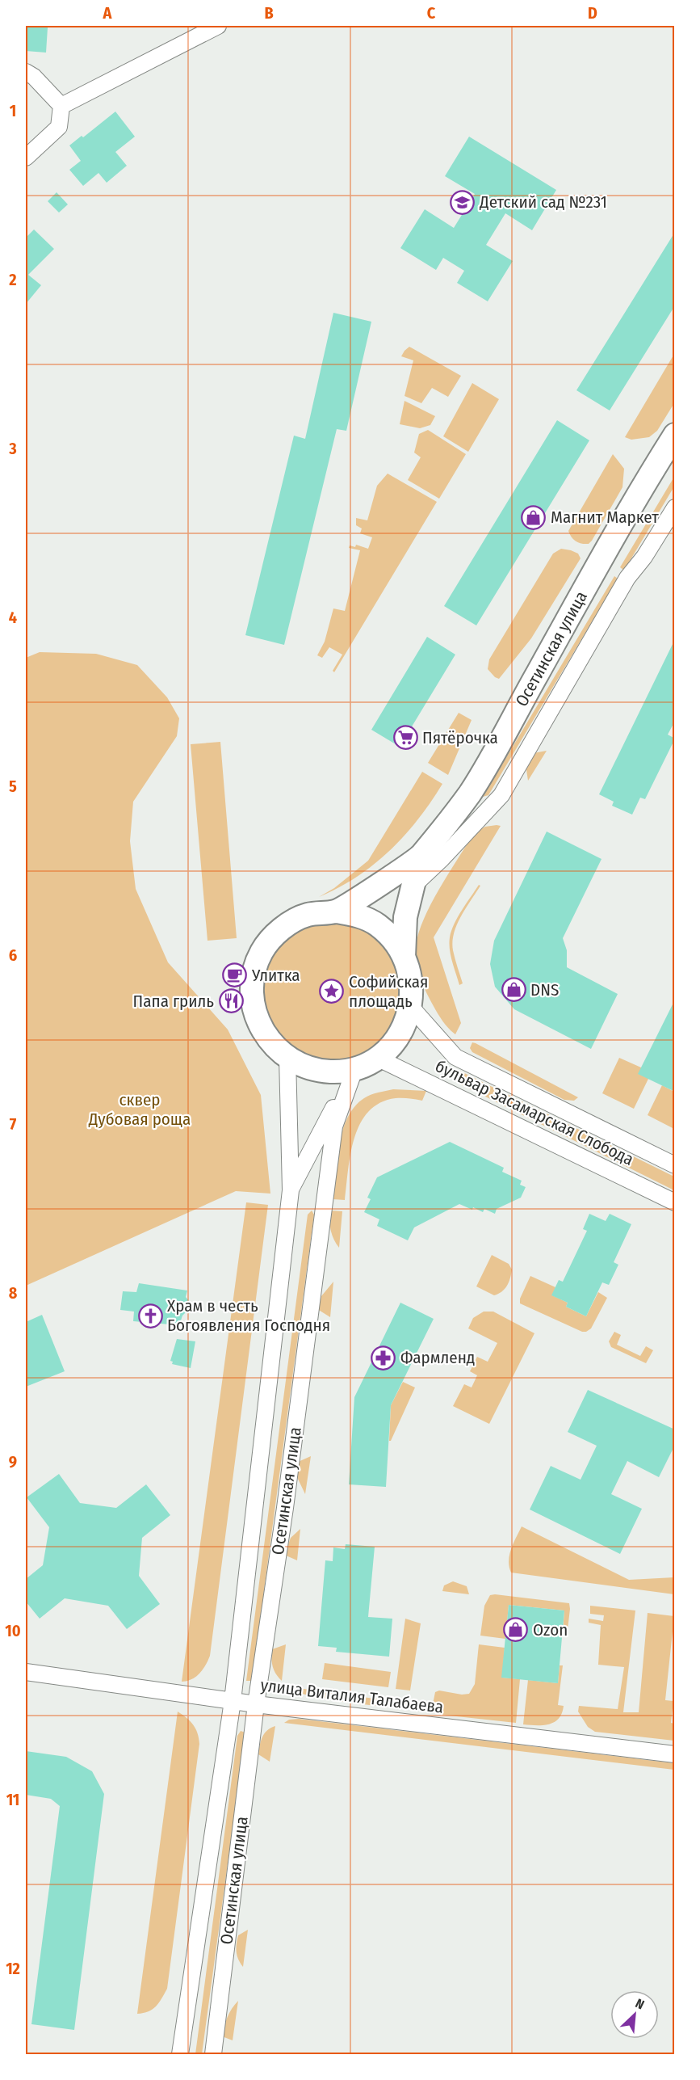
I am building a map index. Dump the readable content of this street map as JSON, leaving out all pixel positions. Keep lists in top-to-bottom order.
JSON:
{
  "streets": {
    "street": ["Осетинская улица", "бульвар Засамарская Слобода", "улица Виталия Талабаева"]
  },
  "crossings": [
    ["Осетинская улица", "бульвар Засамарская Слобода"],
    ["Осетинская улица", "улица Виталия Талабаева"]
  ],
  "parks": ["сквер Дубовая роща"],
  "places": {
    "school or university": ["Детский сад №231"],
    "shop": ["Магнит Маркет", "DNS", "Ozon"],
    "supermarket": ["Пятёрочка"],
    "cafe": ["Улитка"],
    "place": ["Софийская площадь"],
    "restaurant": ["Папа гриль"],
    "church": ["Храм в честь Богоявления Господня"],
    "pharmacy": ["Фармленд"]
  },
  "north": "top right",
  "grid": {
    "columns": [
      "A",
      "B",
      "C",
      "D"
    ],
    "rows": [
      "1",
      "2",
      "3",
      "4",
      "5",
      "6",
      "7",
      "8",
      "9",
      "10",
      "11",
      "12"
    ]
  }
}
